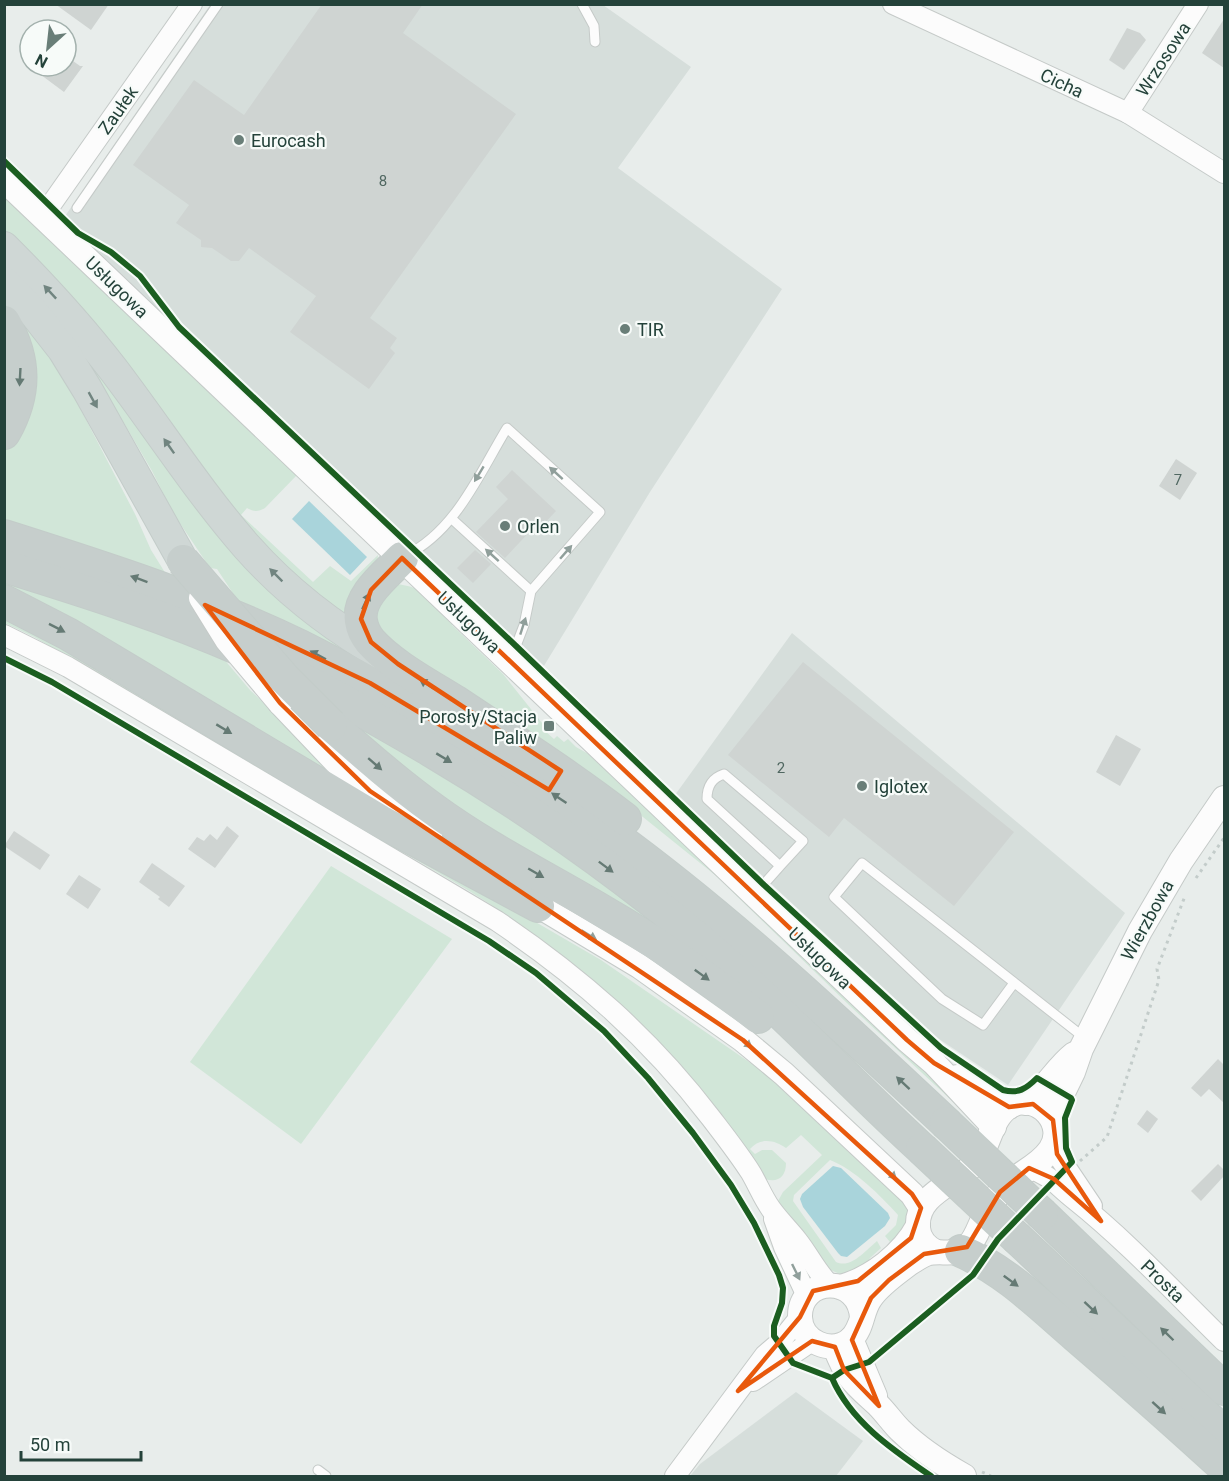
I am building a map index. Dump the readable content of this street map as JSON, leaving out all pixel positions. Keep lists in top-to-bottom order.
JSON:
{
  "streets": {
    "street": [
      "Wrzosowa",
      "Cicha",
      "Zaułek",
      "Usługowa",
      "Wierzbowa",
      "Prosta"
    ]
  },
  "crossings": [
    ["Wrzosowa", "Cicha"],
    ["Zaułek", "Usługowa"],
    ["Wierzbowa", "Prosta"]
  ],
  "places": {
    "other": [
      "Eurocash",
      "TIR",
      "Orlen",
      "Iglotex"
    ],
    "transit": ["Porosły/Stacja Paliw"]
  },
  "house_numbers": ["8", "7", "2"],
  "scale_bar": "50 m",
  "north": "bottom left"
}
